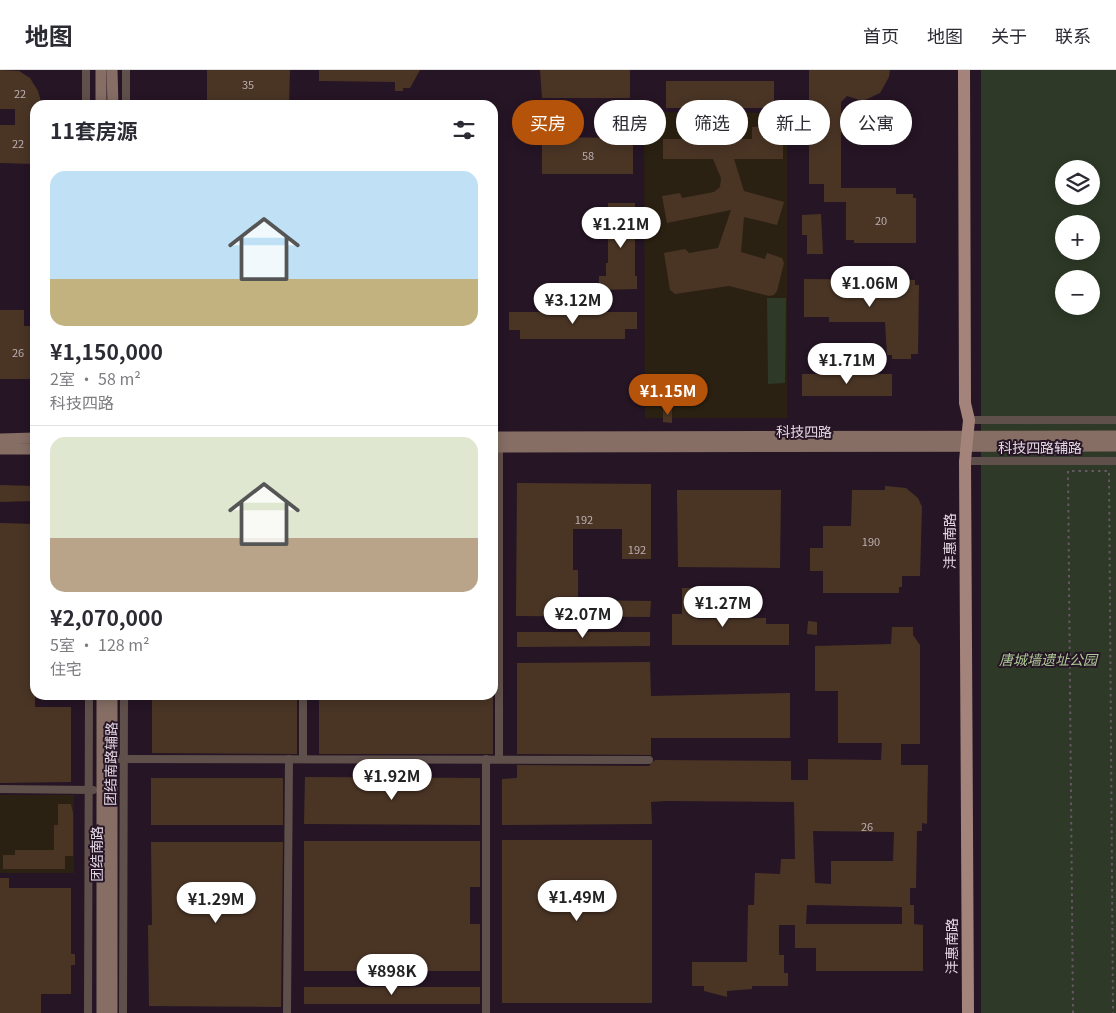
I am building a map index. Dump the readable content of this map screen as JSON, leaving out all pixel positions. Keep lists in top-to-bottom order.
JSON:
{
  "streets": {
    "main road": ["沣惠南路"],
    "street": [
      "科技四路",
      "科技四路辅路",
      "团结南路辅路",
      "团结南路"
    ]
  },
  "crossings": [
    ["科技四路", "沣惠南路"],
    ["科技四路辅路", "沣惠南路"]
  ],
  "parks": ["唐城墙遗址公园"],
  "house_numbers": [
    "35",
    "22",
    "22",
    "58",
    "20",
    "26",
    "192",
    "190",
    "192",
    "26"
  ],
  "page": {
    "header": "地图",
    "nav": [
      "首页",
      "地图",
      "关于",
      "联系"
    ],
    "chip": [
      "买房",
      "租房",
      "筛选",
      "新上",
      "公寓"
    ],
    "heading": "11套房源",
    "map_buttons": ["+", "−"],
    "list": [
      {
        "name": "¥1,150,000",
        "note": "2室 · 58 m² · 科技四路"
      },
      {
        "name": "¥2,070,000",
        "note": "5室 · 128 m² · 住宅"
      }
    ],
    "price": [
      "¥1.21M",
      "¥1.06M",
      "¥3.12M",
      "¥1.71M",
      "¥1.15M",
      "¥1.27M",
      "¥2.07M",
      "¥1.92M",
      "¥1.49M",
      "¥1.29M",
      "¥898K"
    ]
  }
}
